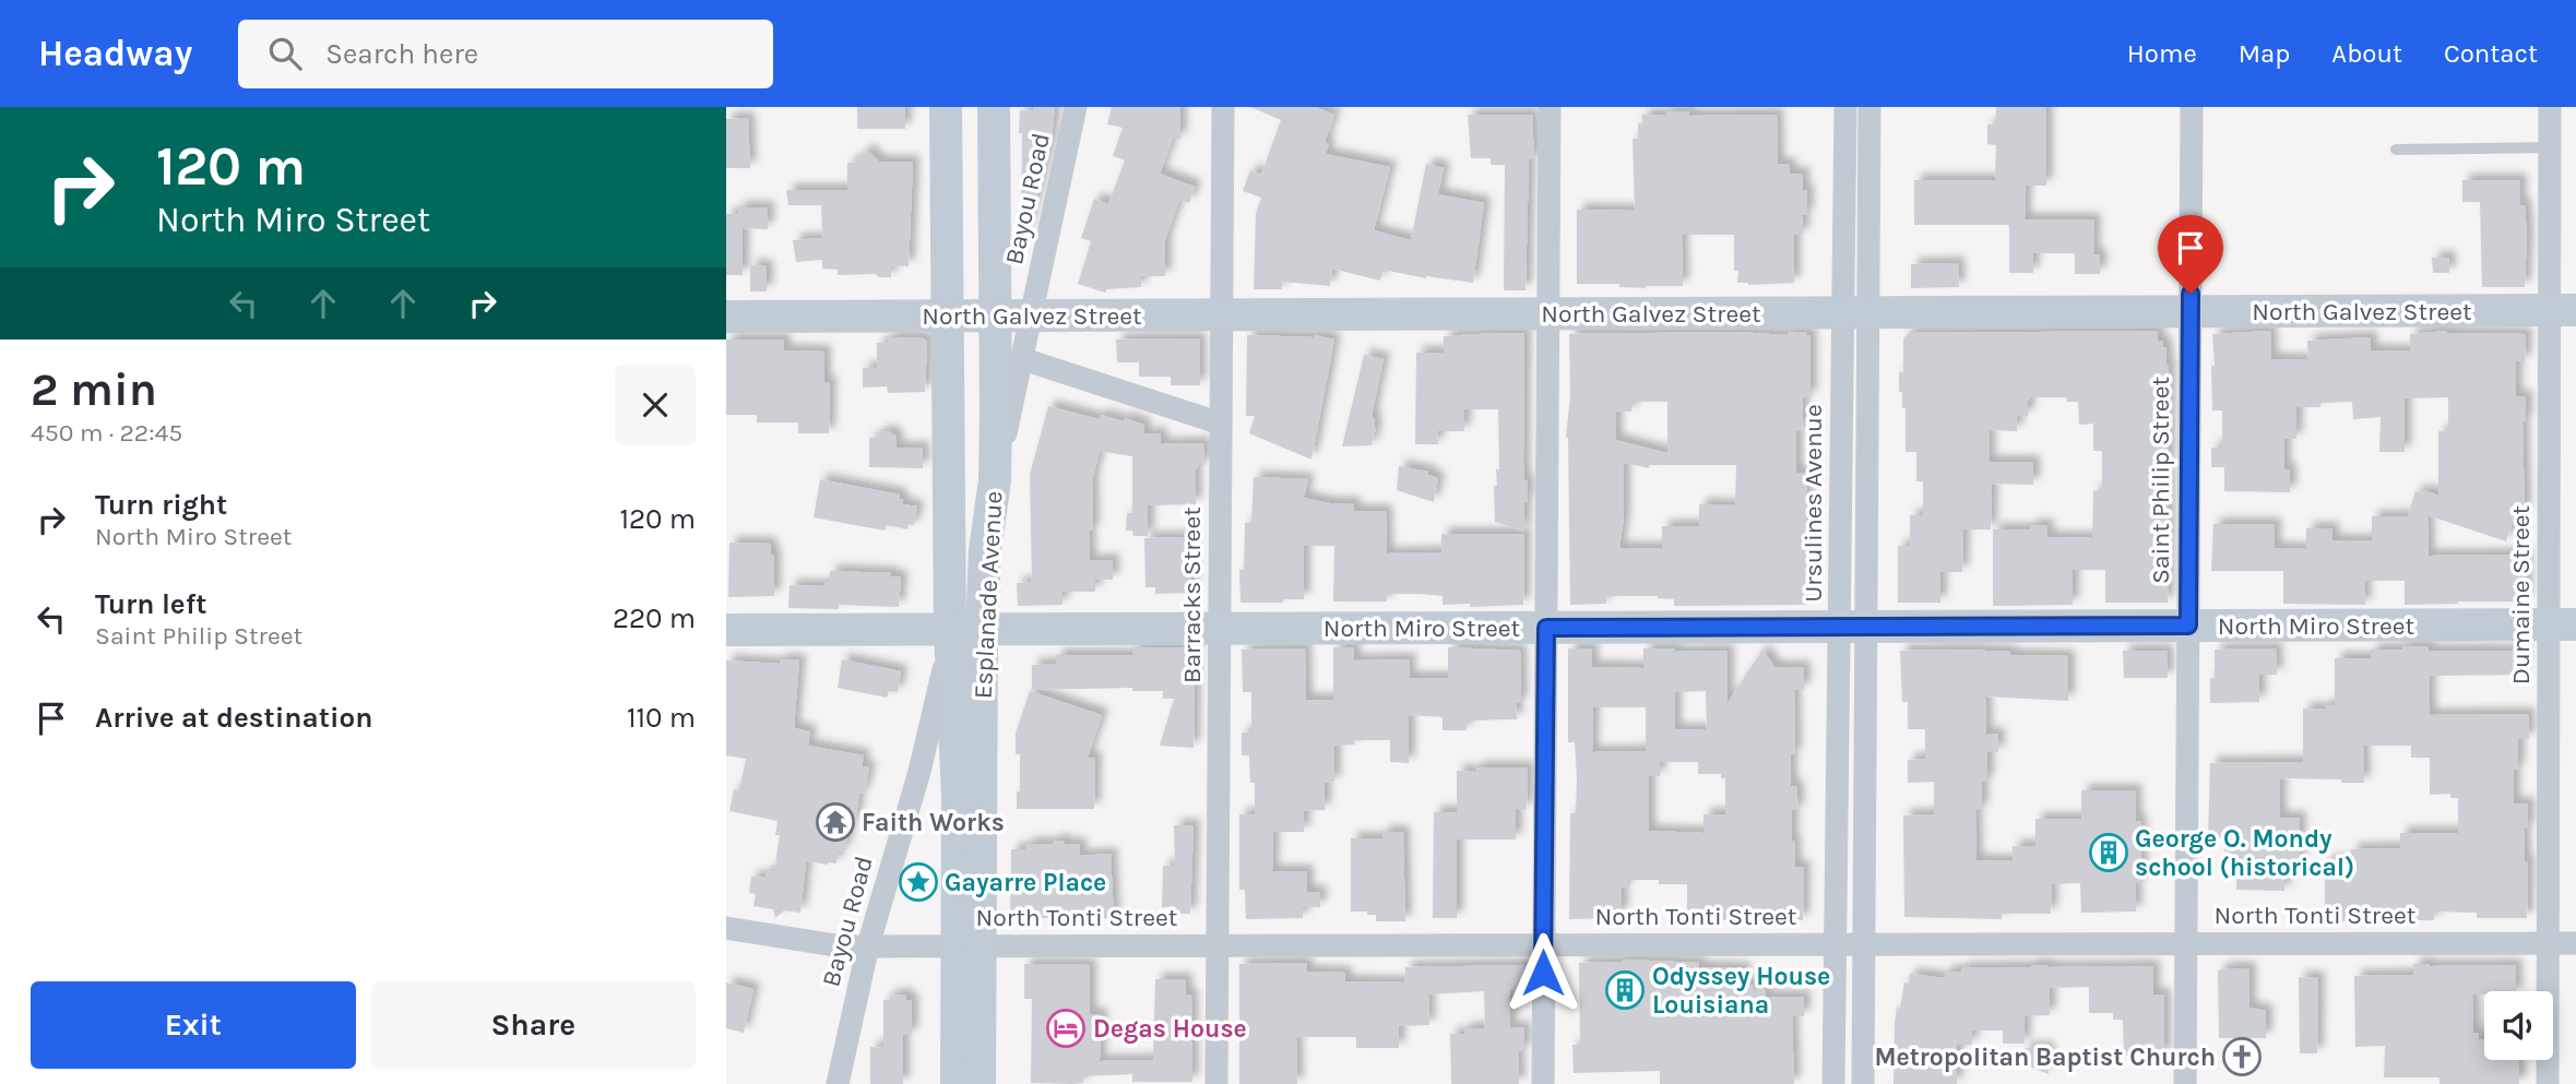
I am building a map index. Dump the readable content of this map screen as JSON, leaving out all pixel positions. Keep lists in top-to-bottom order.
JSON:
{
  "streets": {
    "street": [
      "Bayou Road",
      "North Galvez Street",
      "Saint Philip Street",
      "Ursulines Avenue",
      "Esplanade Avenue",
      "Barracks Street",
      "Dumaine Street",
      "North Miro Street",
      "North Tonti Street"
    ]
  },
  "crossings": [
    ["Bayou Road", "North Galvez Street"],
    ["Bayou Road", "Esplanade Avenue"],
    ["Bayou Road", "North Miro Street"],
    ["Bayou Road", "North Tonti Street"],
    ["North Galvez Street", "Saint Philip Street"],
    ["North Galvez Street", "Ursulines Avenue"],
    ["North Galvez Street", "Esplanade Avenue"],
    ["North Galvez Street", "Barracks Street"],
    ["North Galvez Street", "Dumaine Street"],
    ["Saint Philip Street", "North Miro Street"],
    ["Saint Philip Street", "North Tonti Street"],
    ["Ursulines Avenue", "North Miro Street"],
    ["Ursulines Avenue", "North Tonti Street"],
    ["Esplanade Avenue", "North Miro Street"],
    ["Esplanade Avenue", "North Tonti Street"],
    ["Barracks Street", "North Miro Street"],
    ["Barracks Street", "North Tonti Street"],
    ["Dumaine Street", "North Miro Street"],
    ["Dumaine Street", "North Tonti Street"]
  ],
  "places": {
    "temple": ["Faith Works"],
    "building": ["George O. Mondy school (historical)", "Odyssey House Louisiana"],
    "place": ["Gayarre Place"],
    "hotel": ["Degas House"],
    "church": ["Metropolitan Baptist Church"]
  },
  "page": {
    "header": "Headway",
    "search": "Search here",
    "nav": [
      "Home",
      "Map",
      "About",
      "Contact"
    ],
    "turn": ["120 m", "North Miro Street"],
    "heading": ["2 min", "450 m · 22:45"],
    "list": [
      {
        "name": "Turn right",
        "note": "North Miro Street",
        "value": "120 m"
      },
      {
        "name": "Turn left",
        "note": "Saint Philip Street",
        "value": "220 m"
      },
      {
        "name": "Arrive at destination",
        "value": "110 m"
      }
    ],
    "buttons": ["Exit", "Share"]
  }
}
